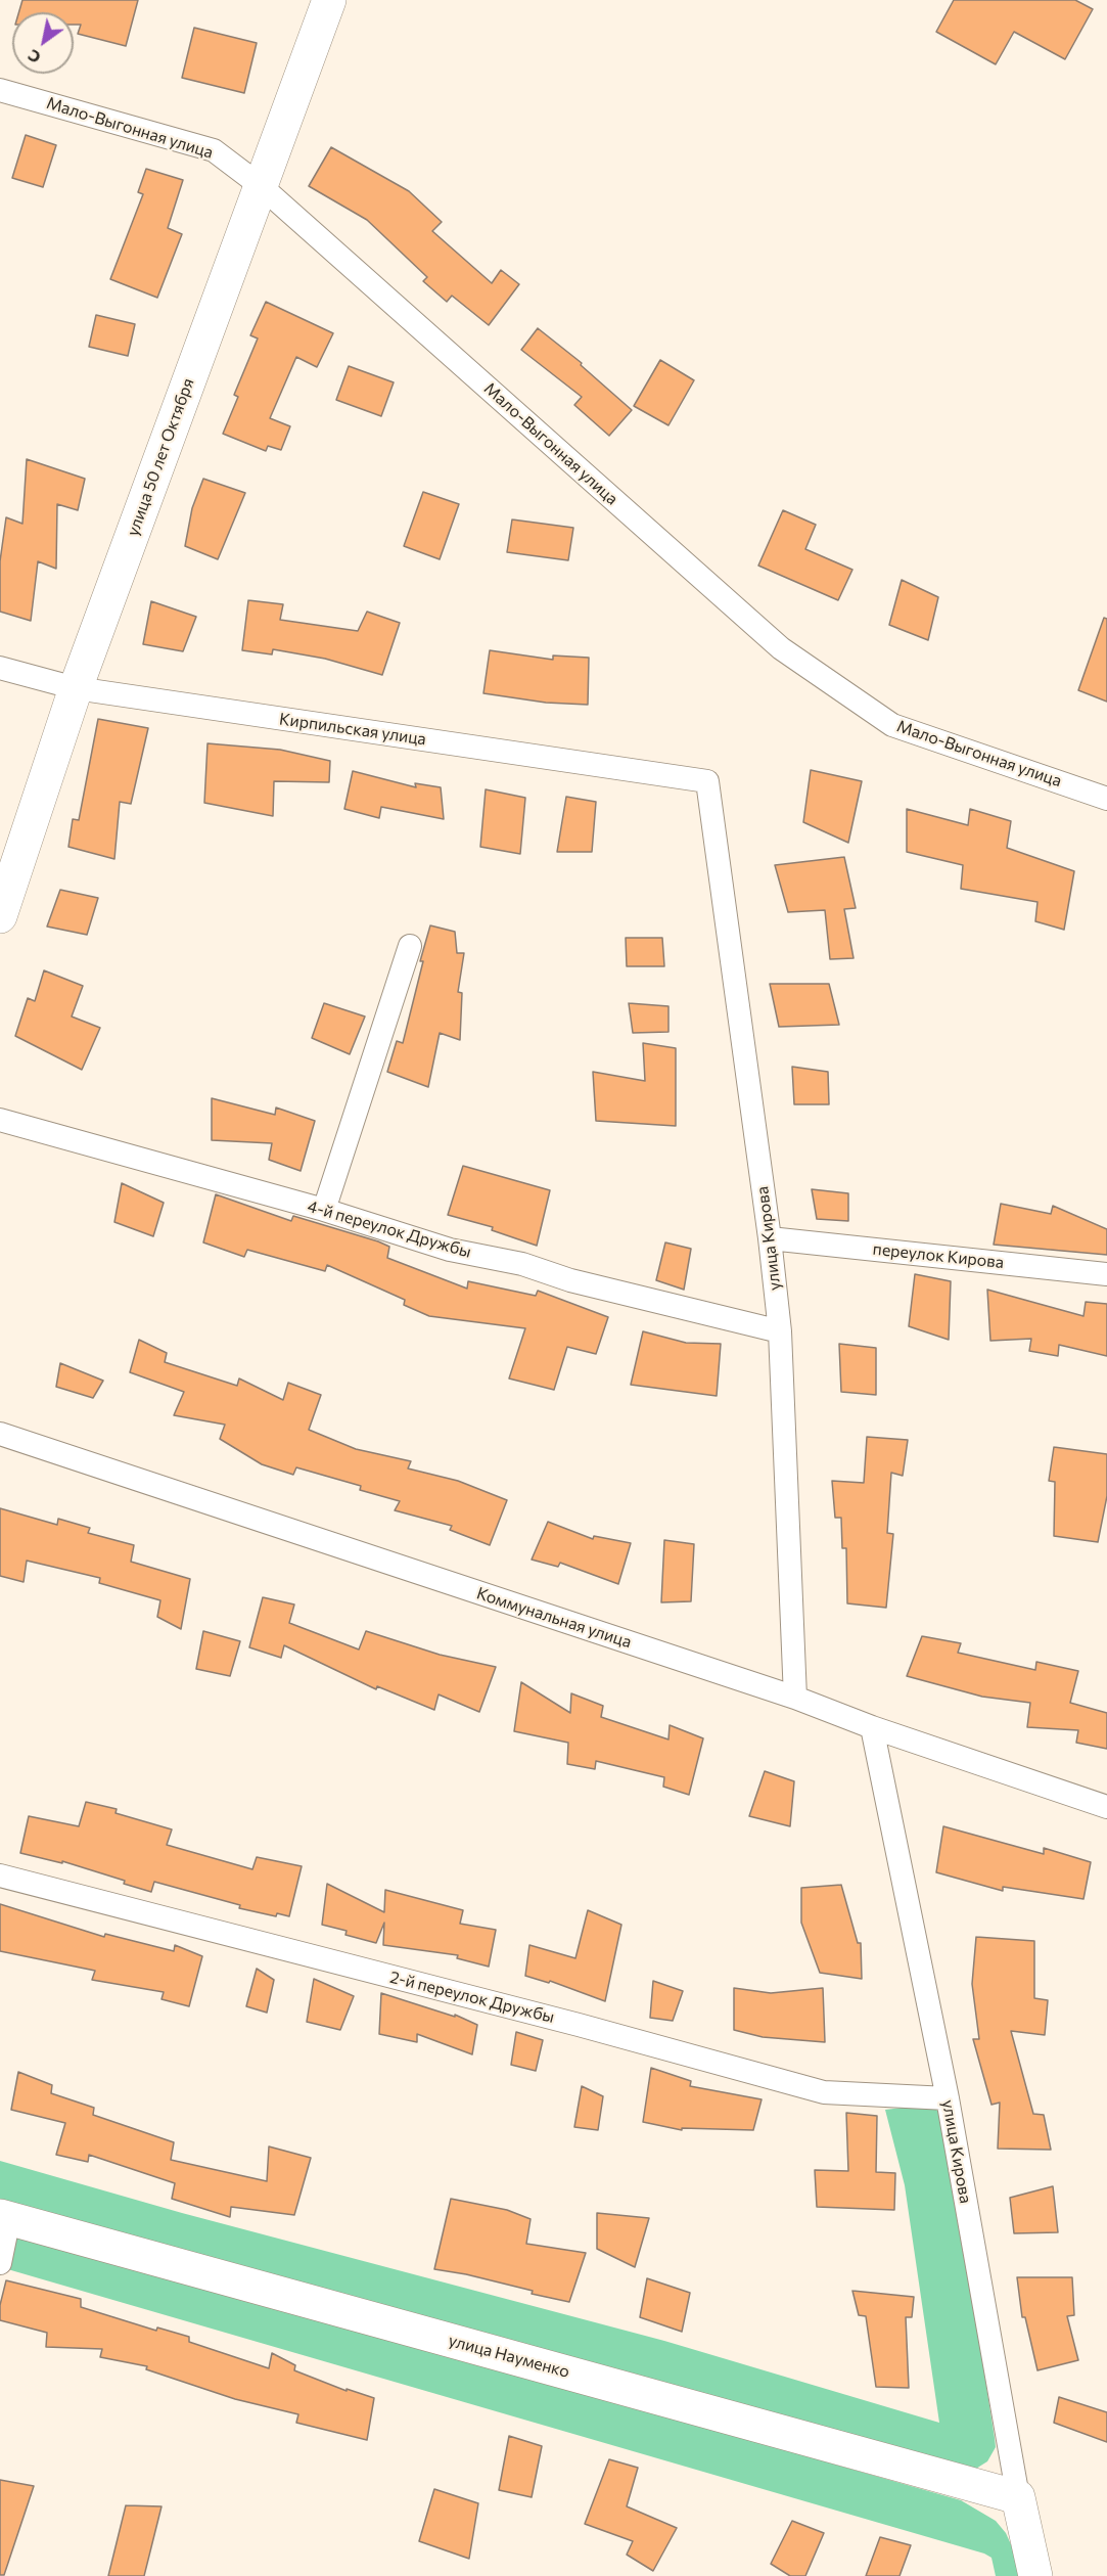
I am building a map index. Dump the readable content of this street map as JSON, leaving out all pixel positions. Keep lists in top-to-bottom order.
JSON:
{
  "streets": {
    "main road": ["улица 50 лет Октября", "улица Кирова", "улица Науменко"],
    "street": [
      "Мало-Выгонная улица",
      "Кирпильская улица",
      "4-й переулок Дружбы",
      "переулок Кирова",
      "Коммунальная улица",
      "2-й переулок Дружбы"
    ]
  },
  "crossings": [
    ["Мало-Выгонная улица", "улица 50 лет Октября"],
    ["улица 50 лет Октября", "Кирпильская улица"],
    ["Кирпильская улица", "улица Кирова"],
    ["4-й переулок Дружбы", "улица Кирова"],
    ["улица Кирова", "переулок Кирова"],
    ["улица Кирова", "Коммунальная улица"],
    ["улица Кирова", "2-й переулок Дружбы"],
    ["улица Кирова", "улица Науменко"]
  ],
  "north": "bottom left"
}
